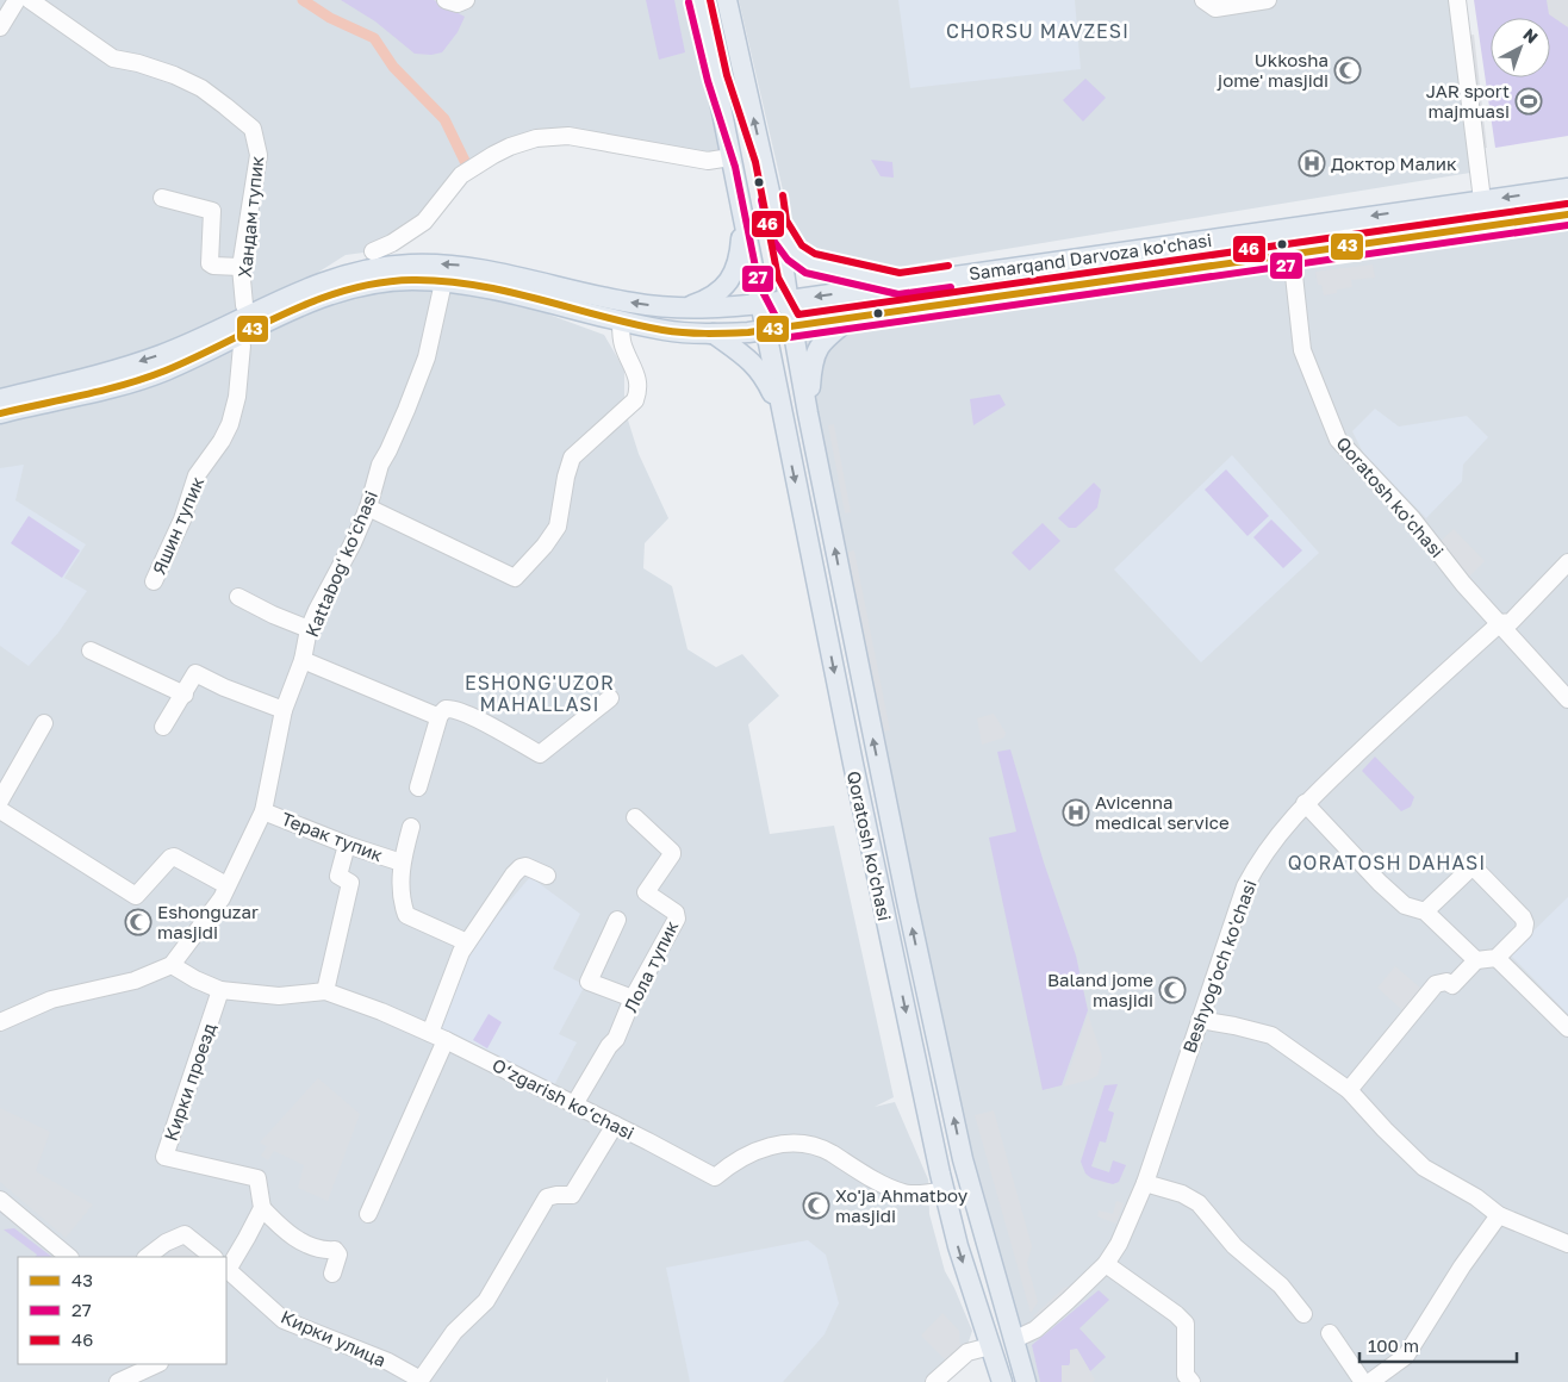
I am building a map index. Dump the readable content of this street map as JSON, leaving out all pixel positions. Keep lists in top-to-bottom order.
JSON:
{
  "streets": {
    "main road": ["Samarqand Darvoza ko'chasi", "Qoratosh ko'chasi"],
    "street": [
      "Хандам тупик",
      "Яшин тупик",
      "Kattabogʻ koʻchasi",
      "Терак тупик",
      "Лола тупик",
      "Beshyog'och ko'chasi",
      "Кирки проезд",
      "O‘zgarish ko‘chasi",
      "Кирки улица"
    ]
  },
  "crossings": [
    ["Хандам тупик", "Samarqand Darvoza ko'chasi"],
    ["Samarqand Darvoza ko'chasi", "Qoratosh ko'chasi"],
    ["Qoratosh ko'chasi", "Beshyog'och ko'chasi"],
    ["Qoratosh ko'chasi", "O‘zgarish ko‘chasi"],
    ["Kattabogʻ koʻchasi", "Терак тупик"],
    ["Kattabogʻ koʻchasi", "O‘zgarish ko‘chasi"],
    ["Лола тупик", "O‘zgarish ko‘chasi"],
    ["Кирки проезд", "O‘zgarish ko‘chasi"]
  ],
  "districts": ["CHORSU MAVZESI", "ESHONG'UZOR MAHALLASI", "QORATOSH DAHASI"],
  "places": {
    "mosque": [
      "Ukkosha jome' masjidi",
      "Eshonguzar masjidi",
      "Baland jome masjidi",
      "Xo'ja Ahmatboy masjidi"
    ],
    "sports": ["JAR sport majmuasi"],
    "hospital": ["Доктор Малик", "Avicenna medical service"]
  },
  "lines": ["transit line 46", "transit line 27", "transit line 43"],
  "legend": ["43", "27", "46"],
  "scale_bar": "100 m",
  "north": "top right"
}
